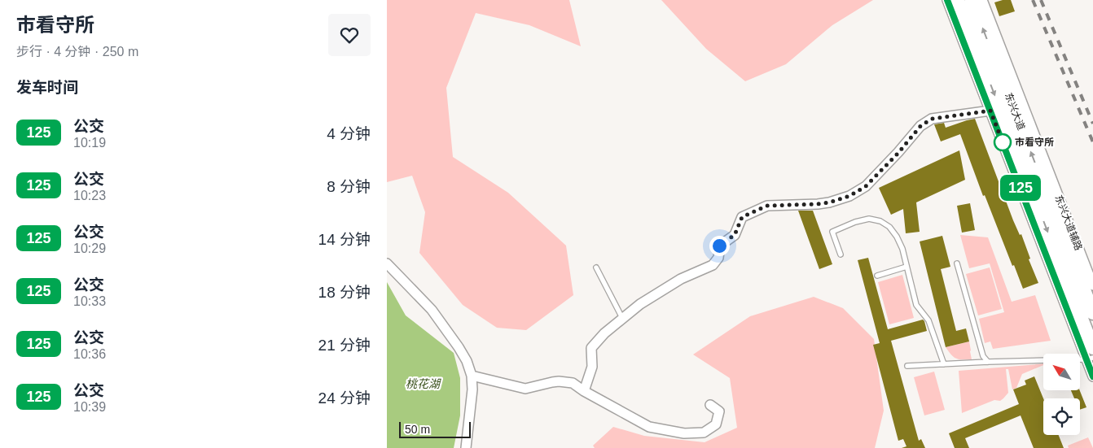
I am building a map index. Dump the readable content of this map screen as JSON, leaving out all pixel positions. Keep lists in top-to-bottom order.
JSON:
{
  "streets": {
    "main road": ["东兴大道"],
    "street": ["东兴大道辅路"]
  },
  "crossings": [
    ["东兴大道", "东兴大道辅路"]
  ],
  "water": ["桃花湖"],
  "places": ["巿看守所"],
  "lines": ["bus line 125"],
  "scale_bar": "50 m",
  "north": "top left",
  "page": {
    "heading": [
      ["巿看守所", "步行 · 4 分钟 · 250 m"],
      "发车时间"
    ],
    "on_map": "125",
    "list": [
      {
        "mark": "125",
        "name": "公交",
        "note": "10:19",
        "value": "4 分钟"
      },
      {
        "mark": "125",
        "name": "公交",
        "note": "10:23",
        "value": "8 分钟"
      },
      {
        "mark": "125",
        "name": "公交",
        "note": "10:29",
        "value": "14 分钟"
      },
      {
        "mark": "125",
        "name": "公交",
        "note": "10:33",
        "value": "18 分钟"
      },
      {
        "mark": "125",
        "name": "公交",
        "note": "10:36",
        "value": "21 分钟"
      },
      {
        "mark": "125",
        "name": "公交",
        "note": "10:39",
        "value": "24 分钟"
      }
    ],
    "scale": "50 m"
  }
}
